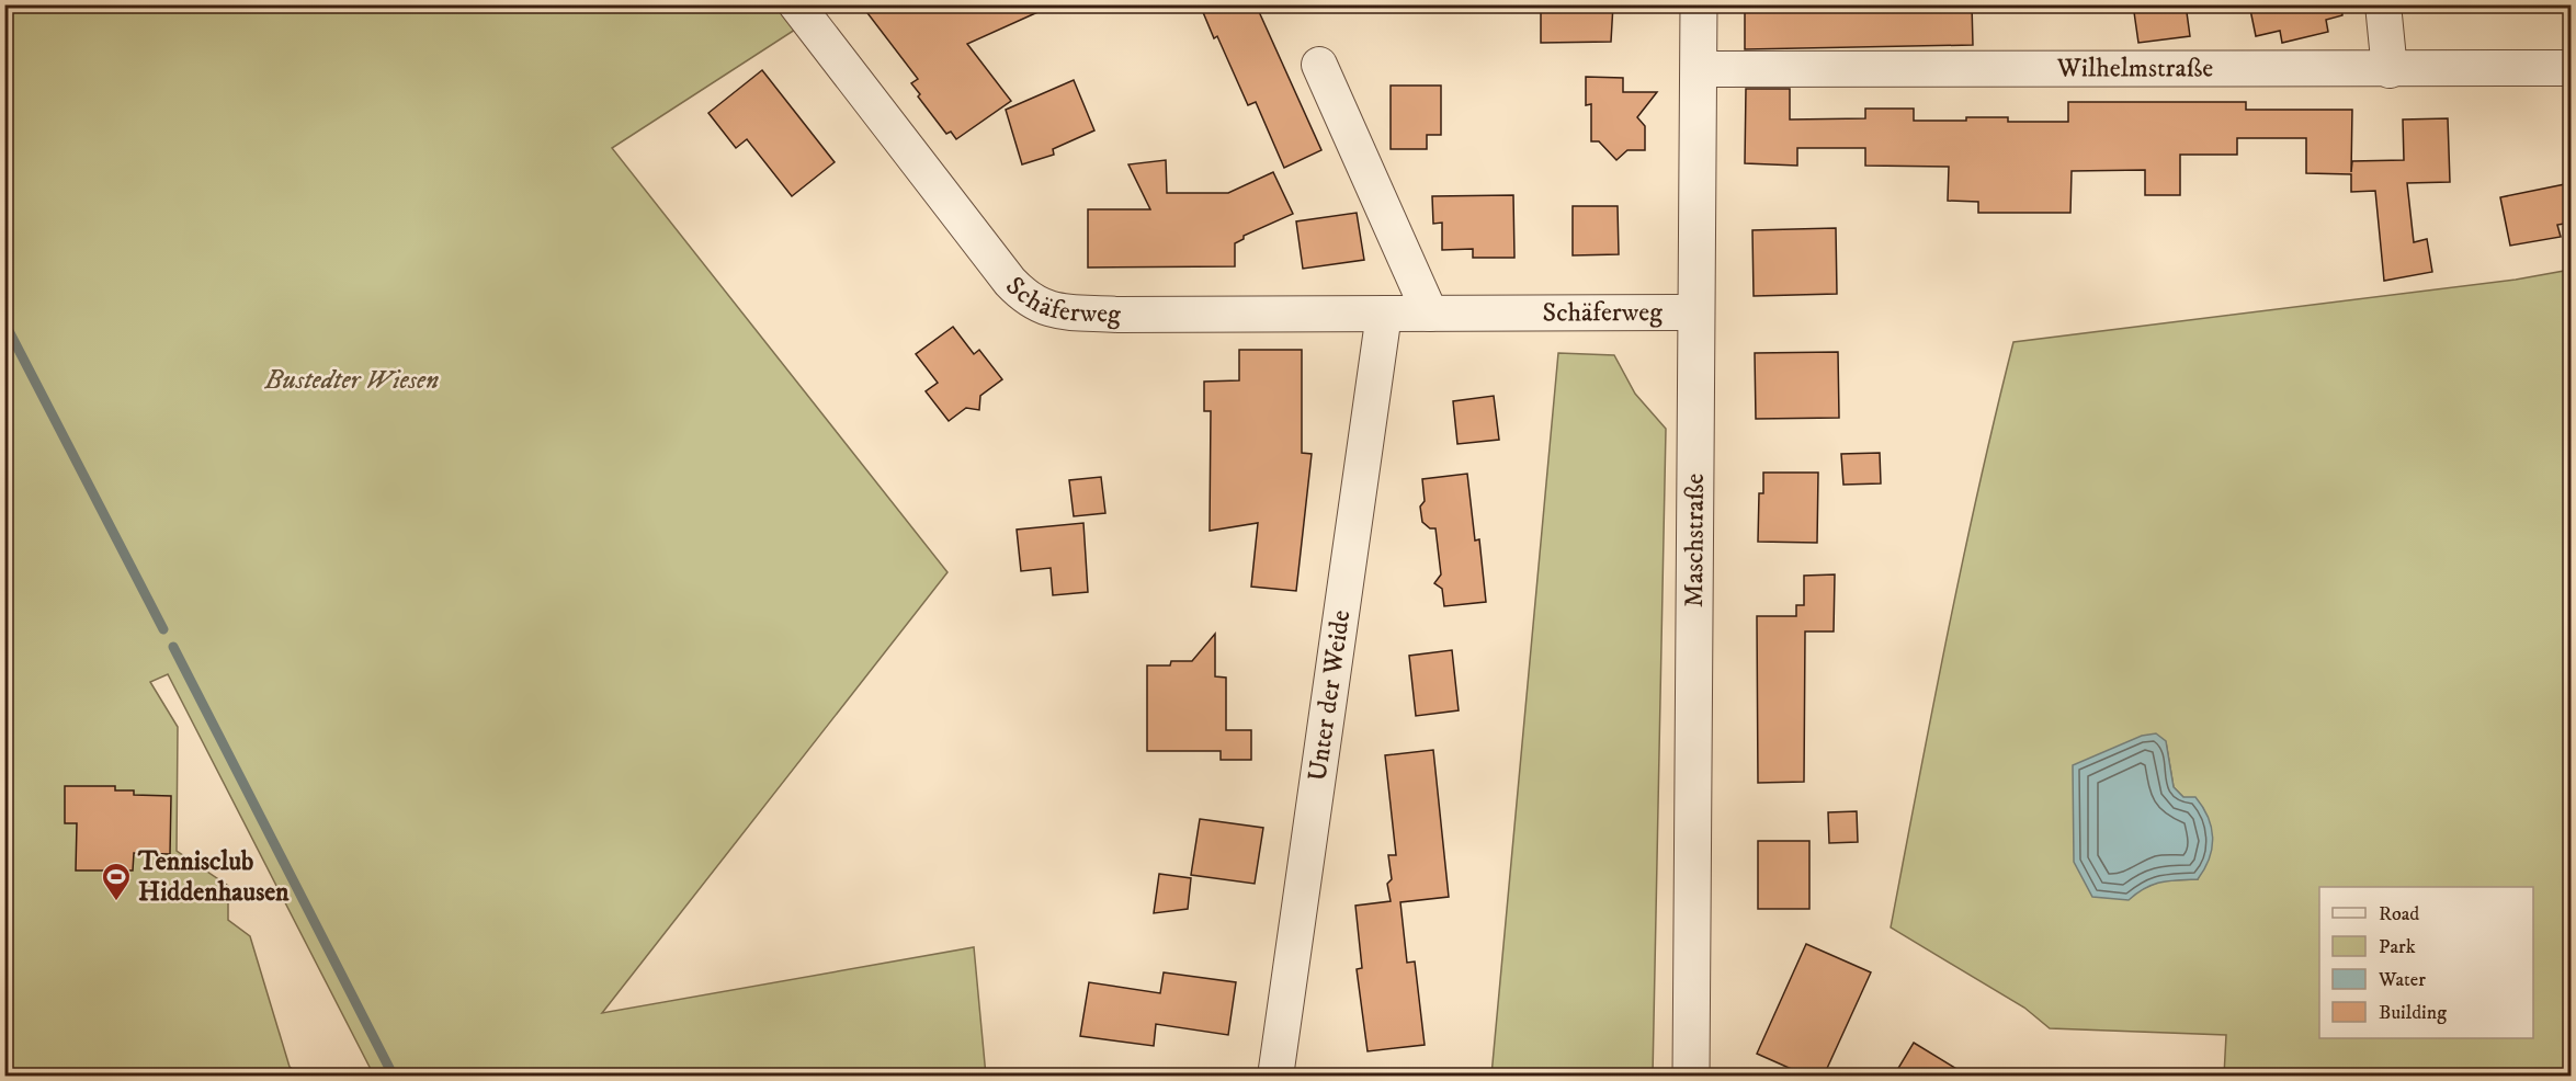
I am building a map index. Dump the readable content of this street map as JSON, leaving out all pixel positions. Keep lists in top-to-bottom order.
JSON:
{
  "streets": {
    "street": [
      "Wilhelmstraße",
      "Schäferweg",
      "Maschstraße",
      "Unter der Weide"
    ]
  },
  "crossings": [
    ["Wilhelmstraße", "Maschstraße"],
    ["Schäferweg", "Maschstraße"],
    ["Schäferweg", "Unter der Weide"]
  ],
  "parks": ["Bustedter Wiesen"],
  "places": {
    "sports": ["Tennisclub Hiddenhausen"]
  },
  "legend": [
    "Road",
    "Park",
    "Water",
    "Building"
  ]
}
